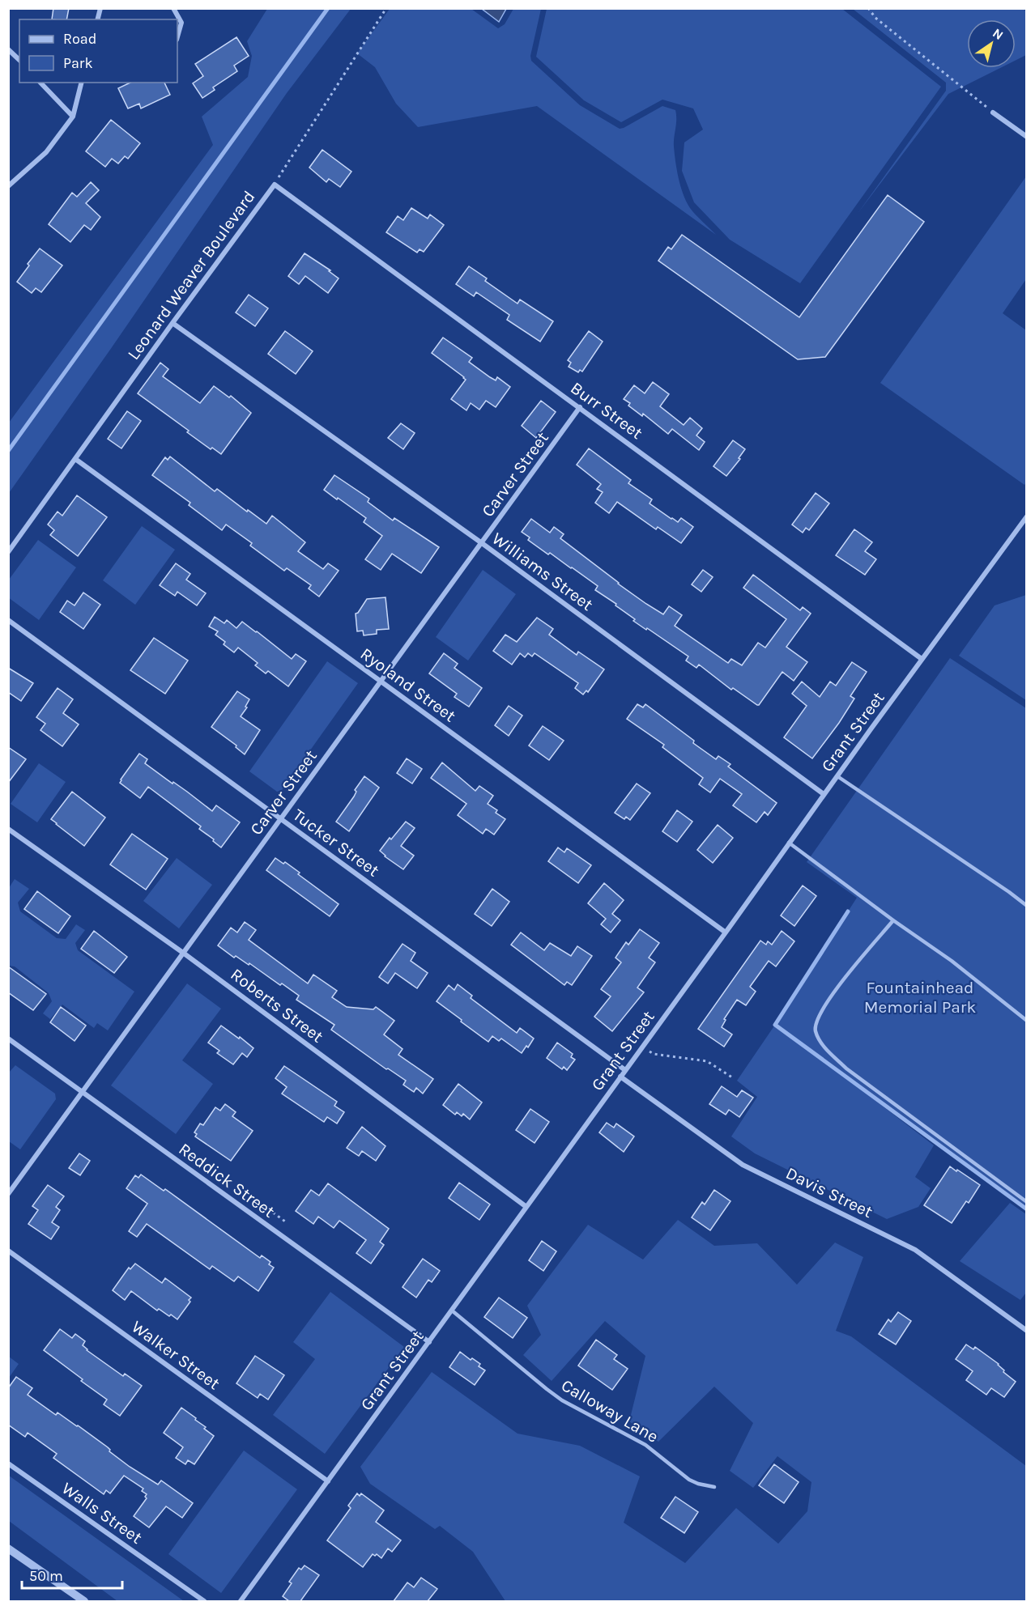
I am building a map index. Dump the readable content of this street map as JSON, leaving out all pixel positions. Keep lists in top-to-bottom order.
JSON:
{
  "streets": {
    "street": [
      "Leonard Weaver Boulevard",
      "Burr Street",
      "Carver Street",
      "Williams Street",
      "Ryoland Street",
      "Grant Street",
      "Tucker Street",
      "Roberts Street",
      "Reddick Street",
      "Davis Street",
      "Walker Street",
      "Walls Street"
    ],
    "lane": ["Calloway Lane"]
  },
  "crossings": [
    ["Leonard Weaver Boulevard", "Burr Street"],
    ["Leonard Weaver Boulevard", "Williams Street"],
    ["Leonard Weaver Boulevard", "Ryoland Street"],
    ["Burr Street", "Carver Street"],
    ["Burr Street", "Grant Street"],
    ["Carver Street", "Williams Street"],
    ["Carver Street", "Ryoland Street"],
    ["Carver Street", "Tucker Street"],
    ["Carver Street", "Roberts Street"],
    ["Carver Street", "Reddick Street"],
    ["Williams Street", "Grant Street"],
    ["Ryoland Street", "Grant Street"],
    ["Grant Street", "Tucker Street"],
    ["Grant Street", "Roberts Street"],
    ["Grant Street", "Reddick Street"],
    ["Grant Street", "Davis Street"],
    ["Grant Street", "Walker Street"],
    ["Grant Street", "Calloway Lane"]
  ],
  "parks": ["Fountainhead Memorial Park"],
  "legend": ["Road", "Park"],
  "scale_bar": "50 m",
  "north": "top right"
}
